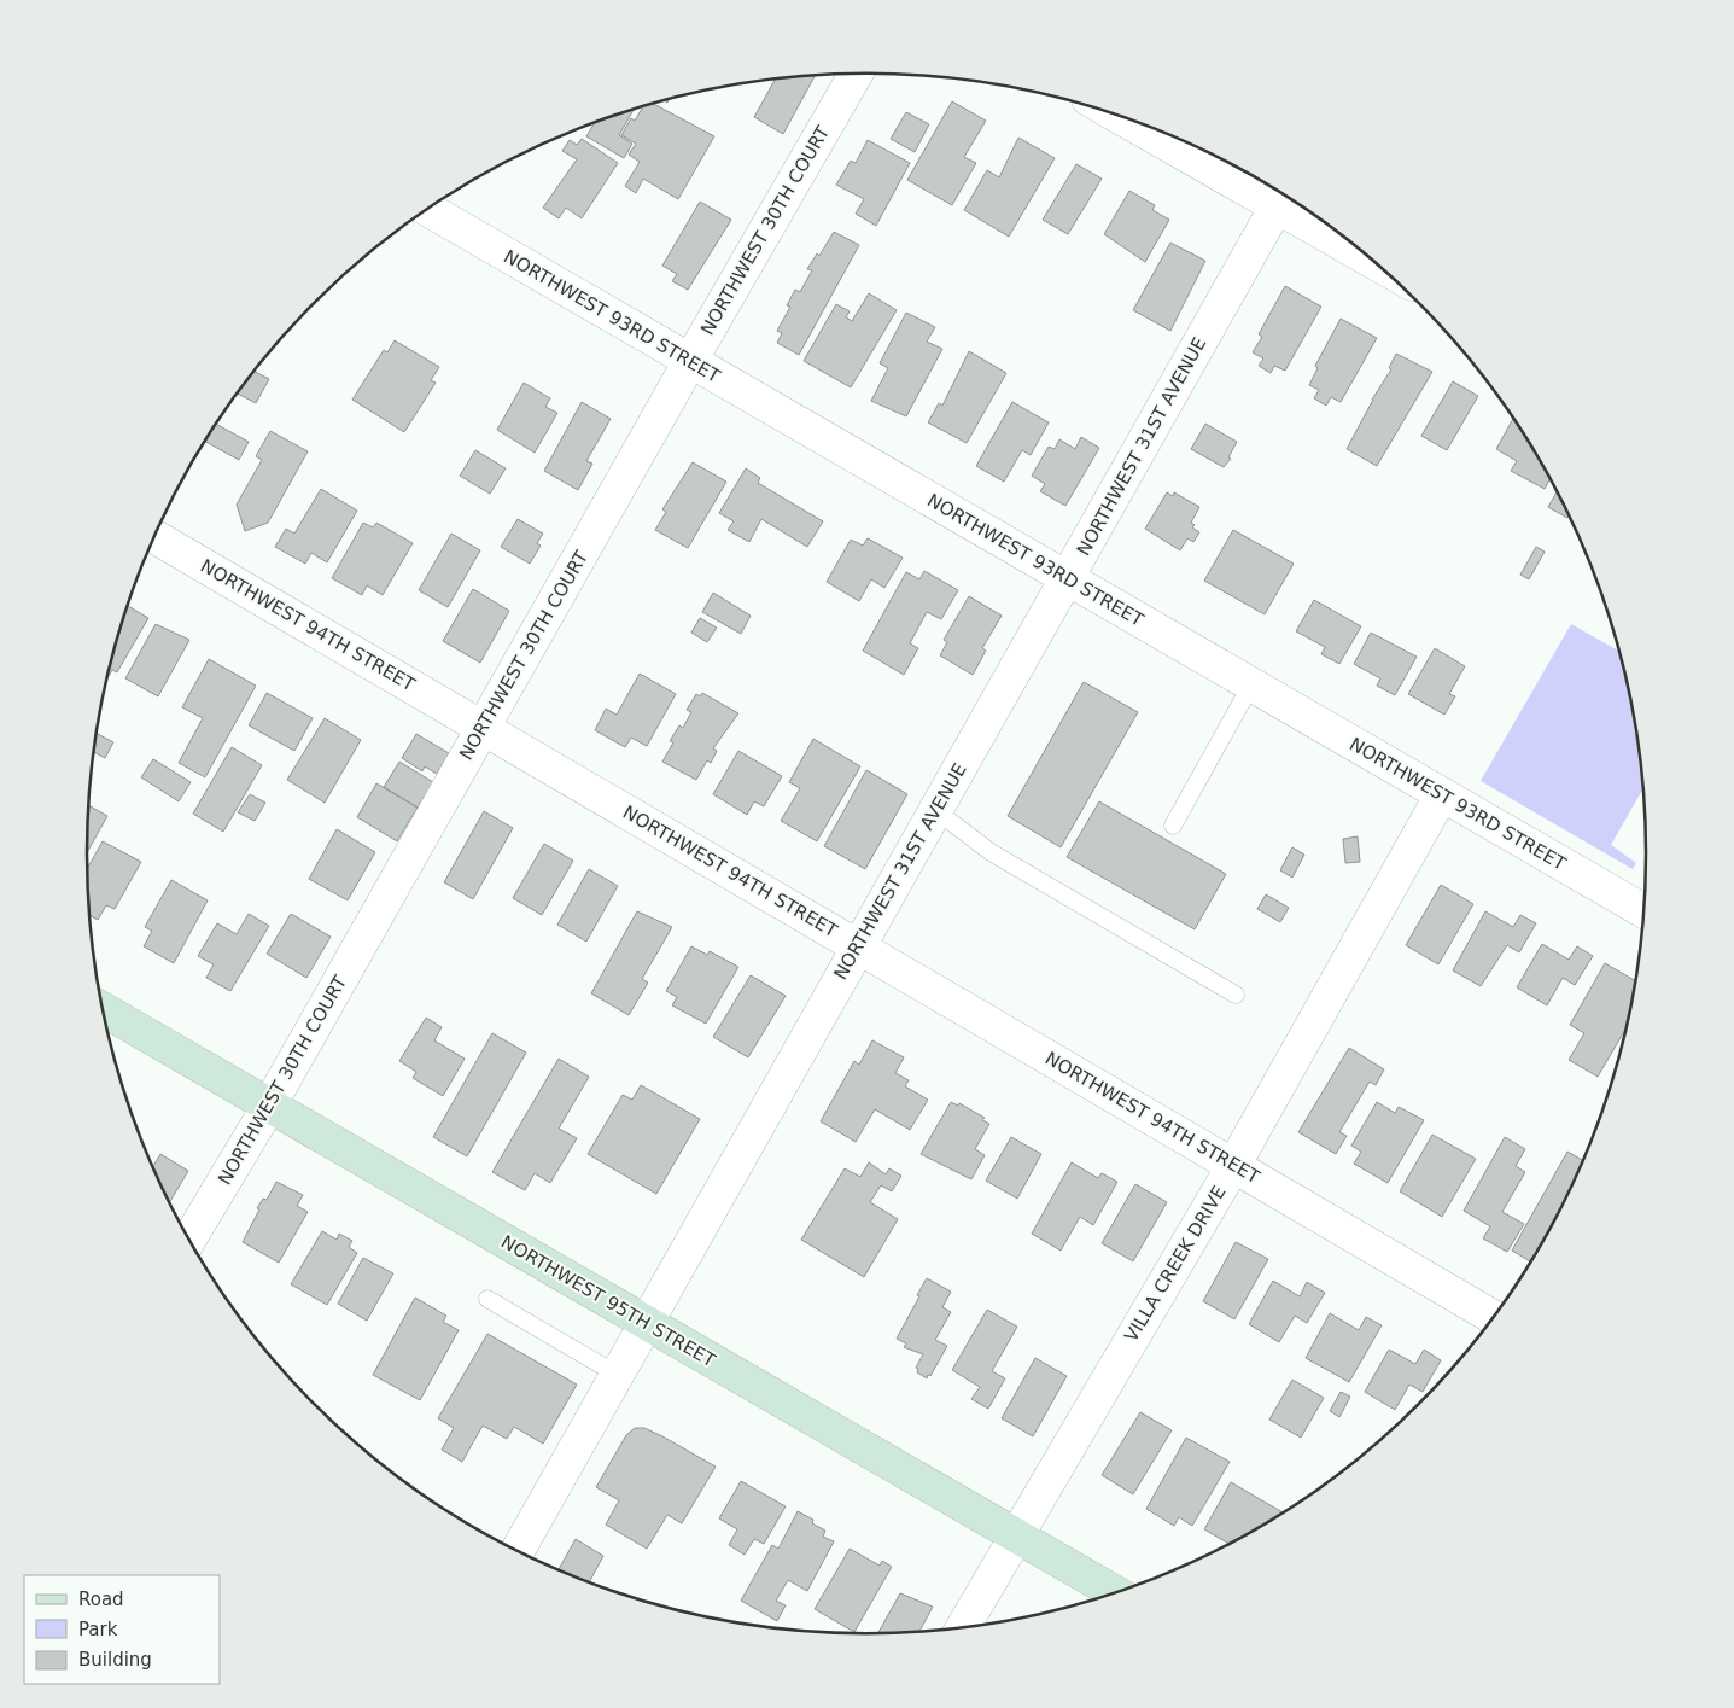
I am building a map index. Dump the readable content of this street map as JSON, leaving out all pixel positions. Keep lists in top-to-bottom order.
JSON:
{
  "streets": {
    "street": [
      "NORTHWEST 30TH COURT",
      "NORTHWEST 93RD STREET",
      "NORTHWEST 31ST AVENUE",
      "NORTHWEST 94TH STREET",
      "VILLA CREEK DRIVE",
      "NORTHWEST 95TH STREET"
    ]
  },
  "crossings": [
    ["NORTHWEST 30TH COURT", "NORTHWEST 93RD STREET"],
    ["NORTHWEST 30TH COURT", "NORTHWEST 94TH STREET"],
    ["NORTHWEST 30TH COURT", "NORTHWEST 95TH STREET"],
    ["NORTHWEST 93RD STREET", "NORTHWEST 31ST AVENUE"],
    ["NORTHWEST 93RD STREET", "VILLA CREEK DRIVE"],
    ["NORTHWEST 31ST AVENUE", "NORTHWEST 94TH STREET"],
    ["NORTHWEST 31ST AVENUE", "NORTHWEST 95TH STREET"],
    ["NORTHWEST 94TH STREET", "VILLA CREEK DRIVE"],
    ["VILLA CREEK DRIVE", "NORTHWEST 95TH STREET"]
  ],
  "legend": ["Road", "Park", "Building"]
}
